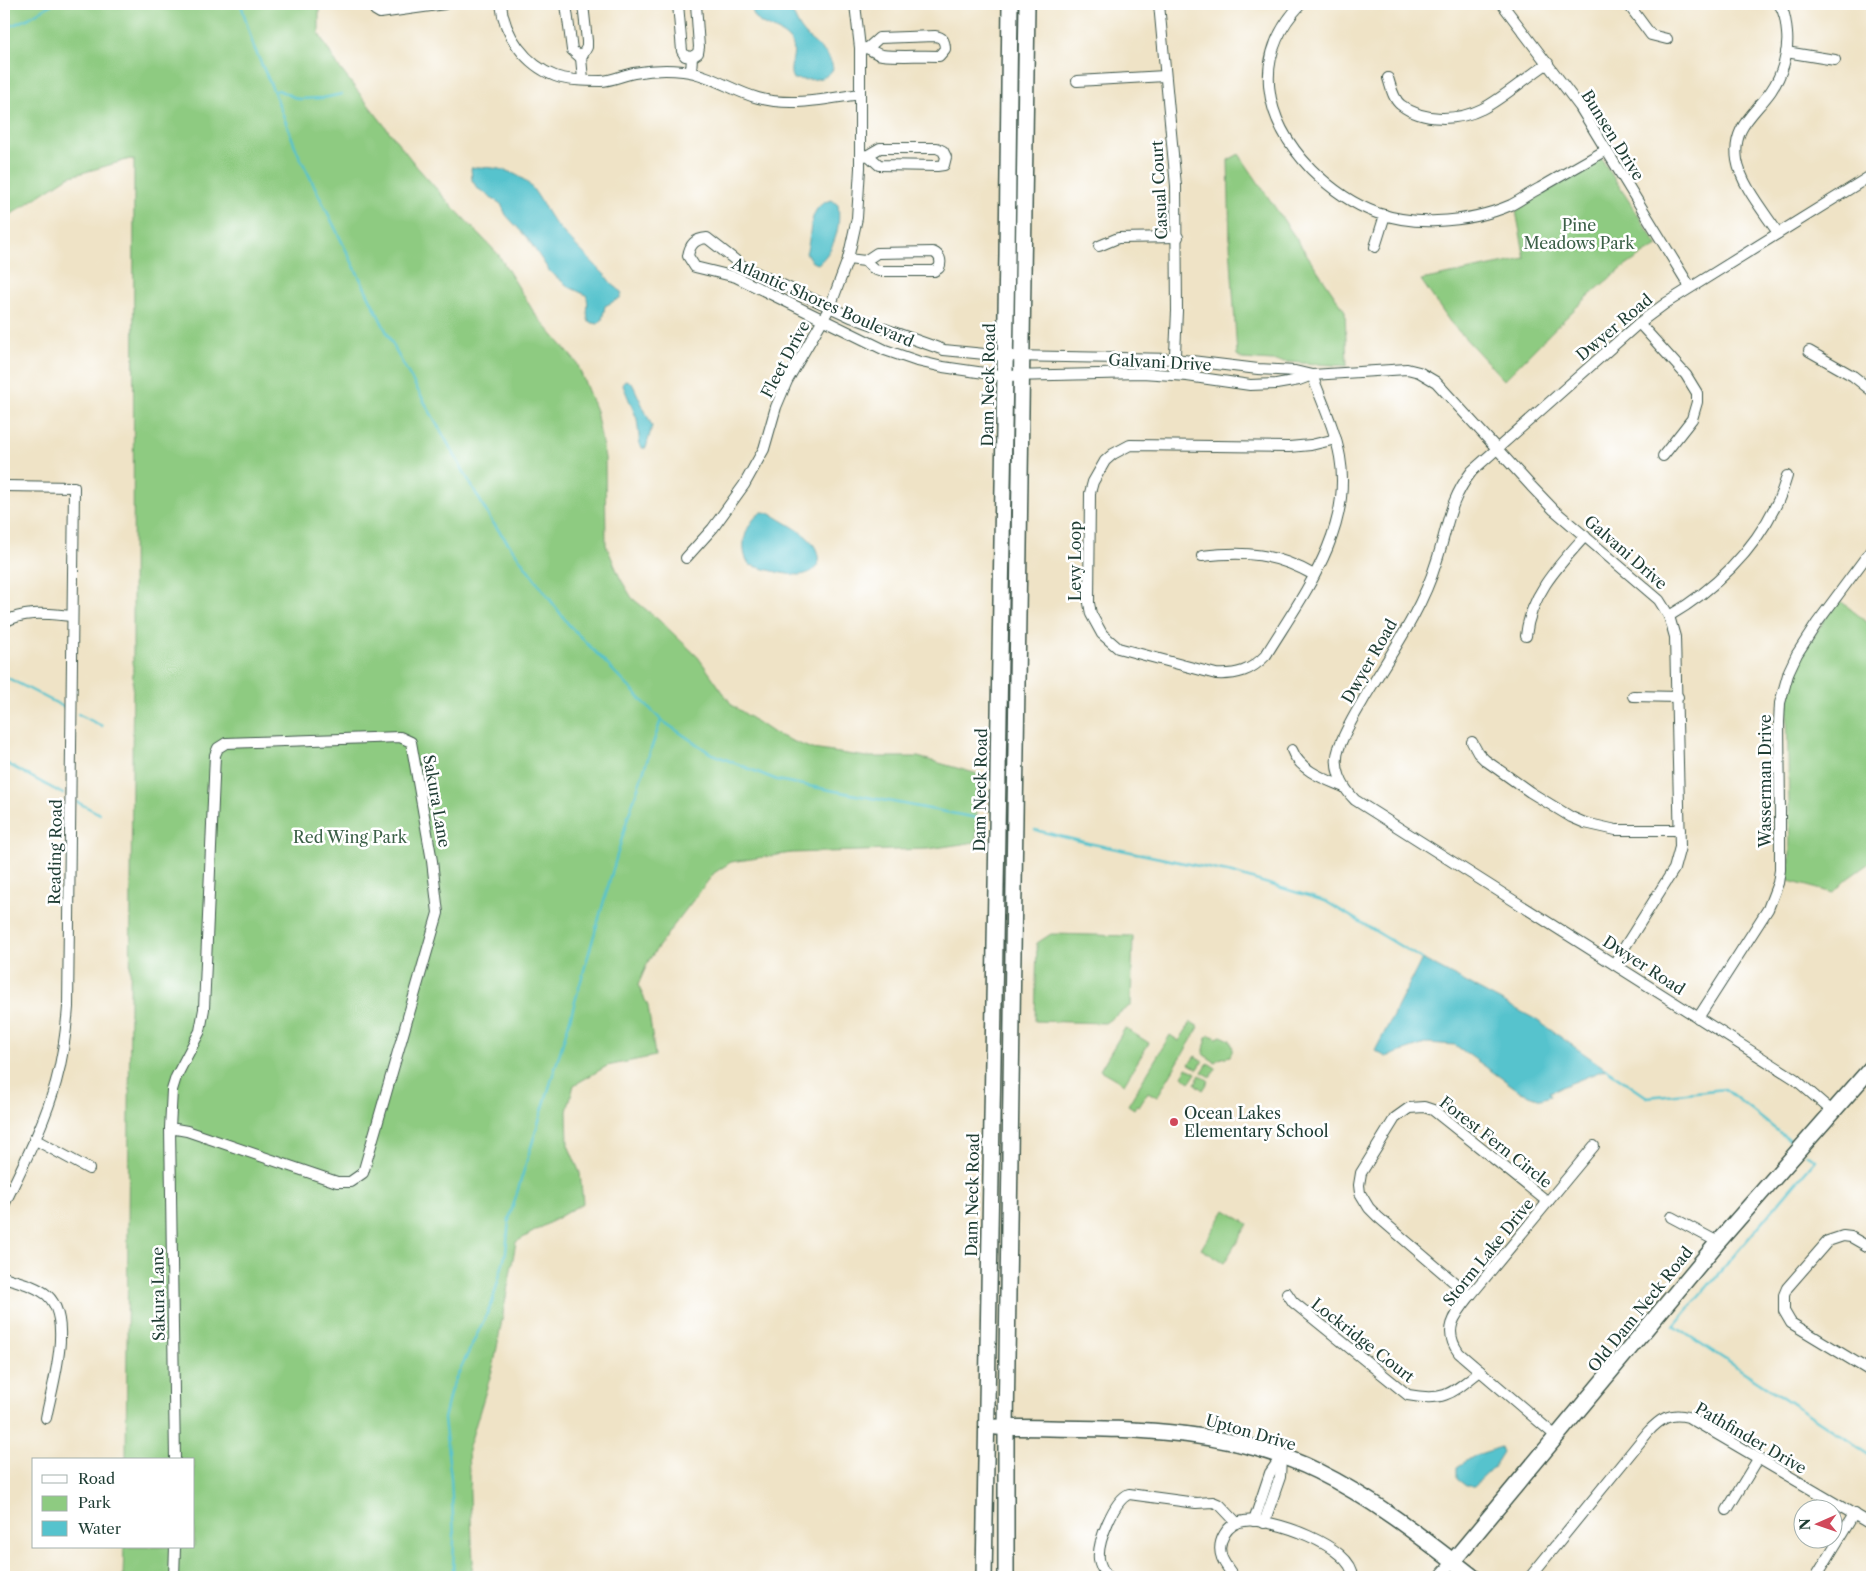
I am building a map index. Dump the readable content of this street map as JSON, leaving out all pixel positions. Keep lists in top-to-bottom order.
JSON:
{
  "streets": {
    "main road": ["Dam Neck Road", "Old Dam Neck Road", "Upton Drive"],
    "street": [
      "Bunsen Drive",
      "Casual Court",
      "Atlantic Shores Boulevard",
      "Dwyer Road",
      "Fleet Drive",
      "Galvani Drive",
      "Levy Loop",
      "Wasserman Drive",
      "Sakura Lane",
      "Reading Road",
      "Forest Fern Circle",
      "Storm Lake Drive",
      "Lockridge Court",
      "Pathfinder Drive"
    ]
  },
  "crossings": [
    ["Bunsen Drive", "Dwyer Road"],
    ["Casual Court", "Galvani Drive"],
    ["Atlantic Shores Boulevard", "Fleet Drive"],
    ["Atlantic Shores Boulevard", "Galvani Drive"],
    ["Atlantic Shores Boulevard", "Dam Neck Road"],
    ["Dwyer Road", "Galvani Drive"],
    ["Dwyer Road", "Wasserman Drive"],
    ["Dwyer Road", "Old Dam Neck Road"],
    ["Galvani Drive", "Dam Neck Road"],
    ["Galvani Drive", "Levy Loop"],
    ["Dam Neck Road", "Upton Drive"],
    ["Forest Fern Circle", "Storm Lake Drive"],
    ["Storm Lake Drive", "Old Dam Neck Road"],
    ["Storm Lake Drive", "Lockridge Court"],
    ["Old Dam Neck Road", "Upton Drive"]
  ],
  "parks": ["Pine Meadows Park", "Red Wing Park"],
  "places": ["Ocean Lakes Elementary School"],
  "legend": ["Road", "Park", "Water"],
  "north": "left"
}
